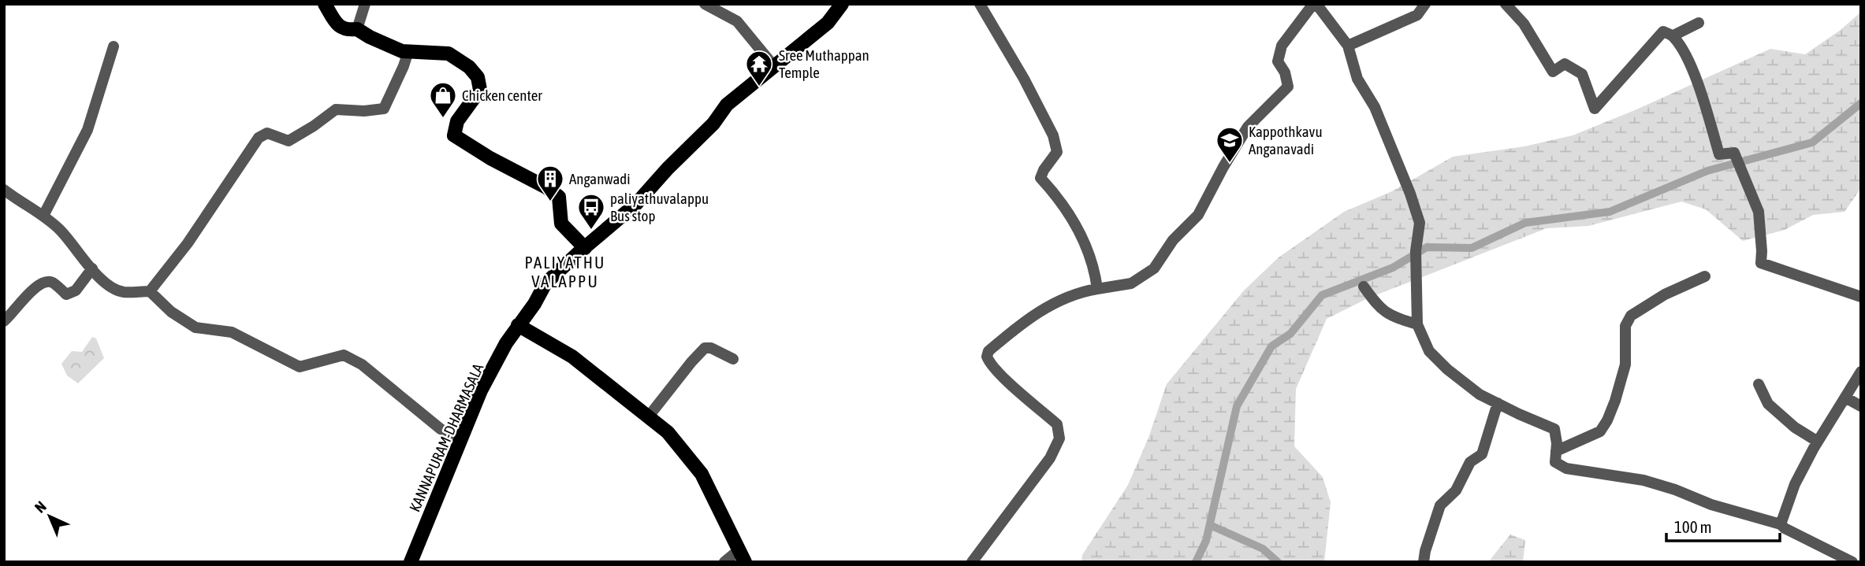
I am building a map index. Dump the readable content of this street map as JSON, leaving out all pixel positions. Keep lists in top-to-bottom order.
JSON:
{
  "streets": {
    "main road": ["KANNAPURAM-DHARMASALA"]
  },
  "districts": ["PALIYATHU VALAPPU"],
  "places": {
    "temple": ["Sree Muthappan Temple"],
    "shop": ["Chicken center"],
    "school or university": ["Kappothkavu Anganavadi"],
    "building": ["Anganwadi"],
    "bus stop": ["paliyathuvalappu Bus stop"]
  },
  "scale_bar": "100 m",
  "north": "top left"
}
